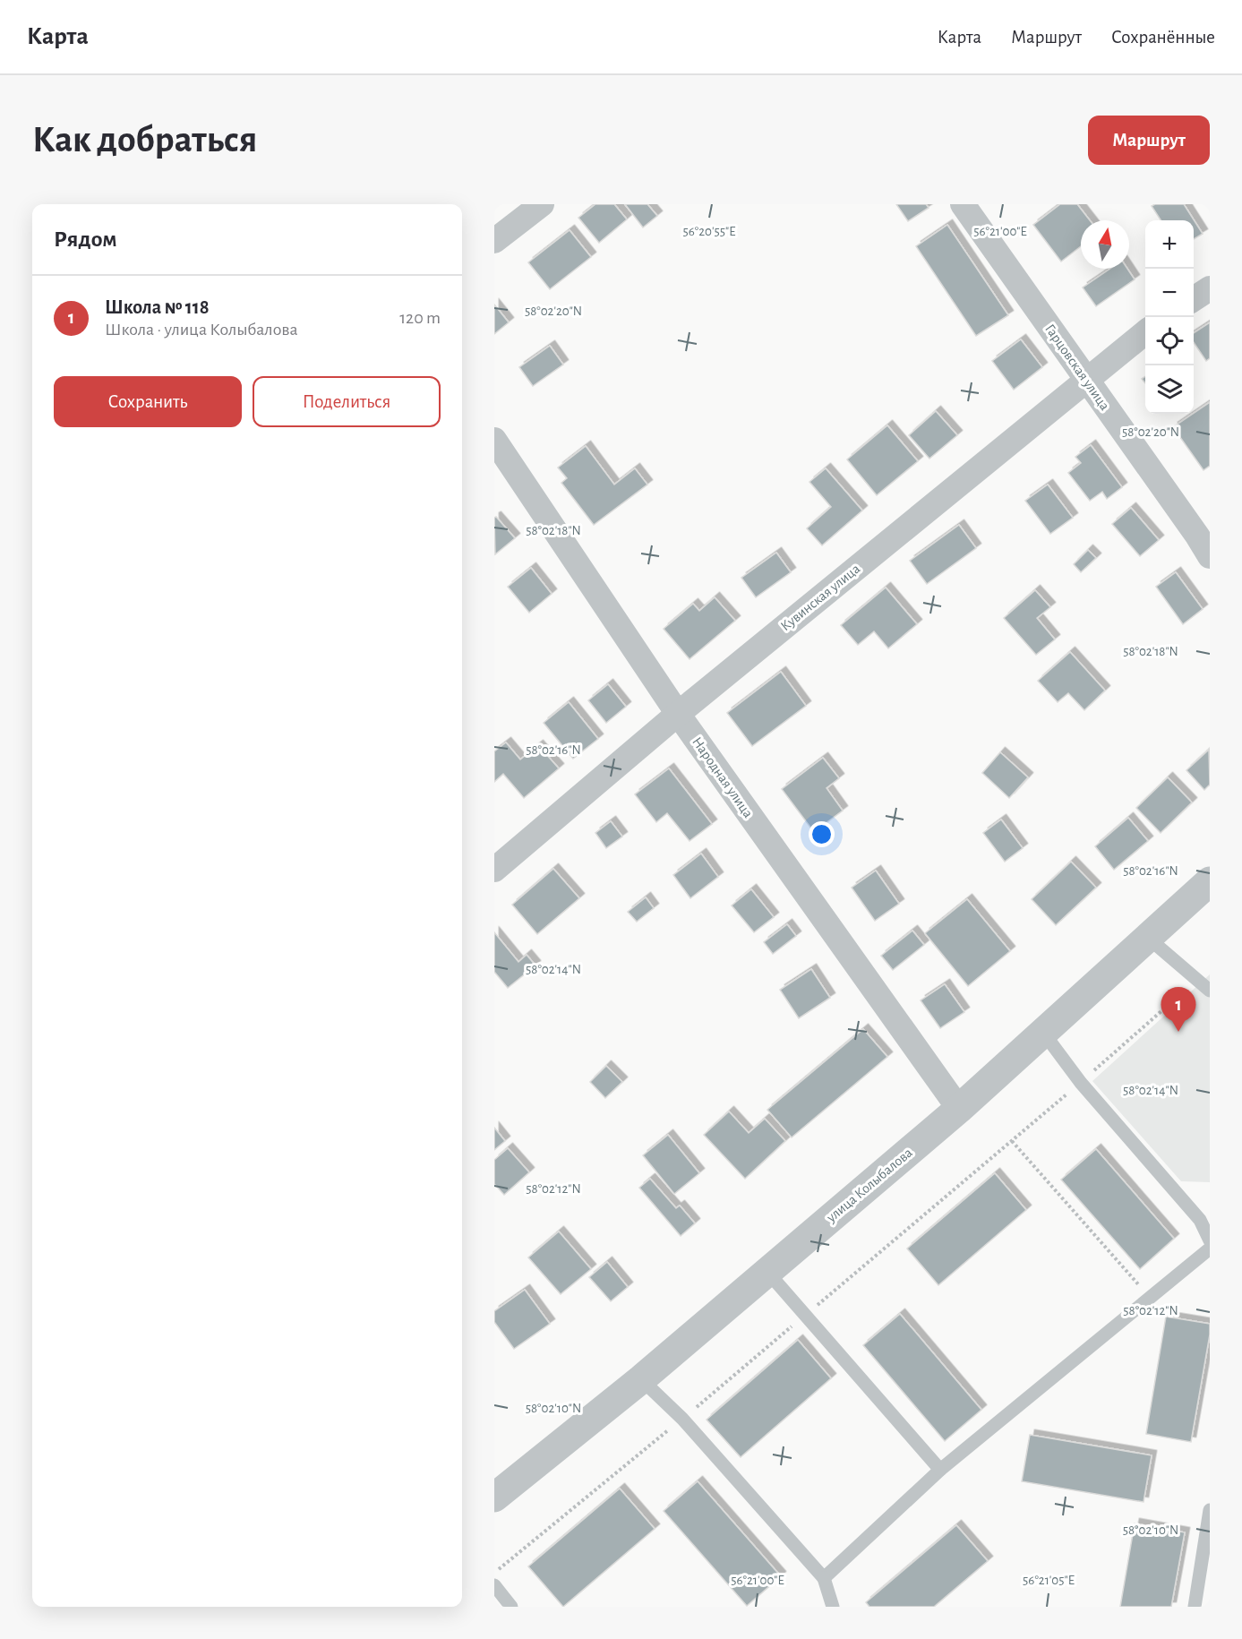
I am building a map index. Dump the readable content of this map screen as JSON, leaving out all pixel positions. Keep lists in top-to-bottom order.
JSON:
{
  "streets": {
    "street": [
      "Гарцовская улица",
      "Кувинская улица",
      "Народная улица",
      "улица Колыбалова"
    ]
  },
  "crossings": [
    ["Гарцовская улица", "Кувинская улица"],
    ["Кувинская улица", "Народная улица"],
    ["Народная улица", "улица Колыбалова"]
  ],
  "north": "top",
  "page": {
    "header": "Карта",
    "nav": ["Карта", "Маршрут", "Сохранённые"],
    "buttons": [
      "Маршрут",
      ["Сохранить", "Поделиться"]
    ],
    "title": "Как добраться",
    "heading": "Рядом",
    "map_buttons": ["+", "−"],
    "list": [
      {
        "mark": "1",
        "name": "Школа № 118",
        "note": "Школа · улица Колыбалова",
        "value": "120 m"
      }
    ],
    "pins": "1"
  },
  "coordinates": [
    "56°21'00\"E",
    "56°20'55\"E",
    "58°02'20\"N",
    "58°02'18\"N",
    "58°02'16\"N",
    "58°02'14\"N",
    "58°02'12\"N",
    "58°02'10\"N",
    "56°21'05\"E"
  ]
}
